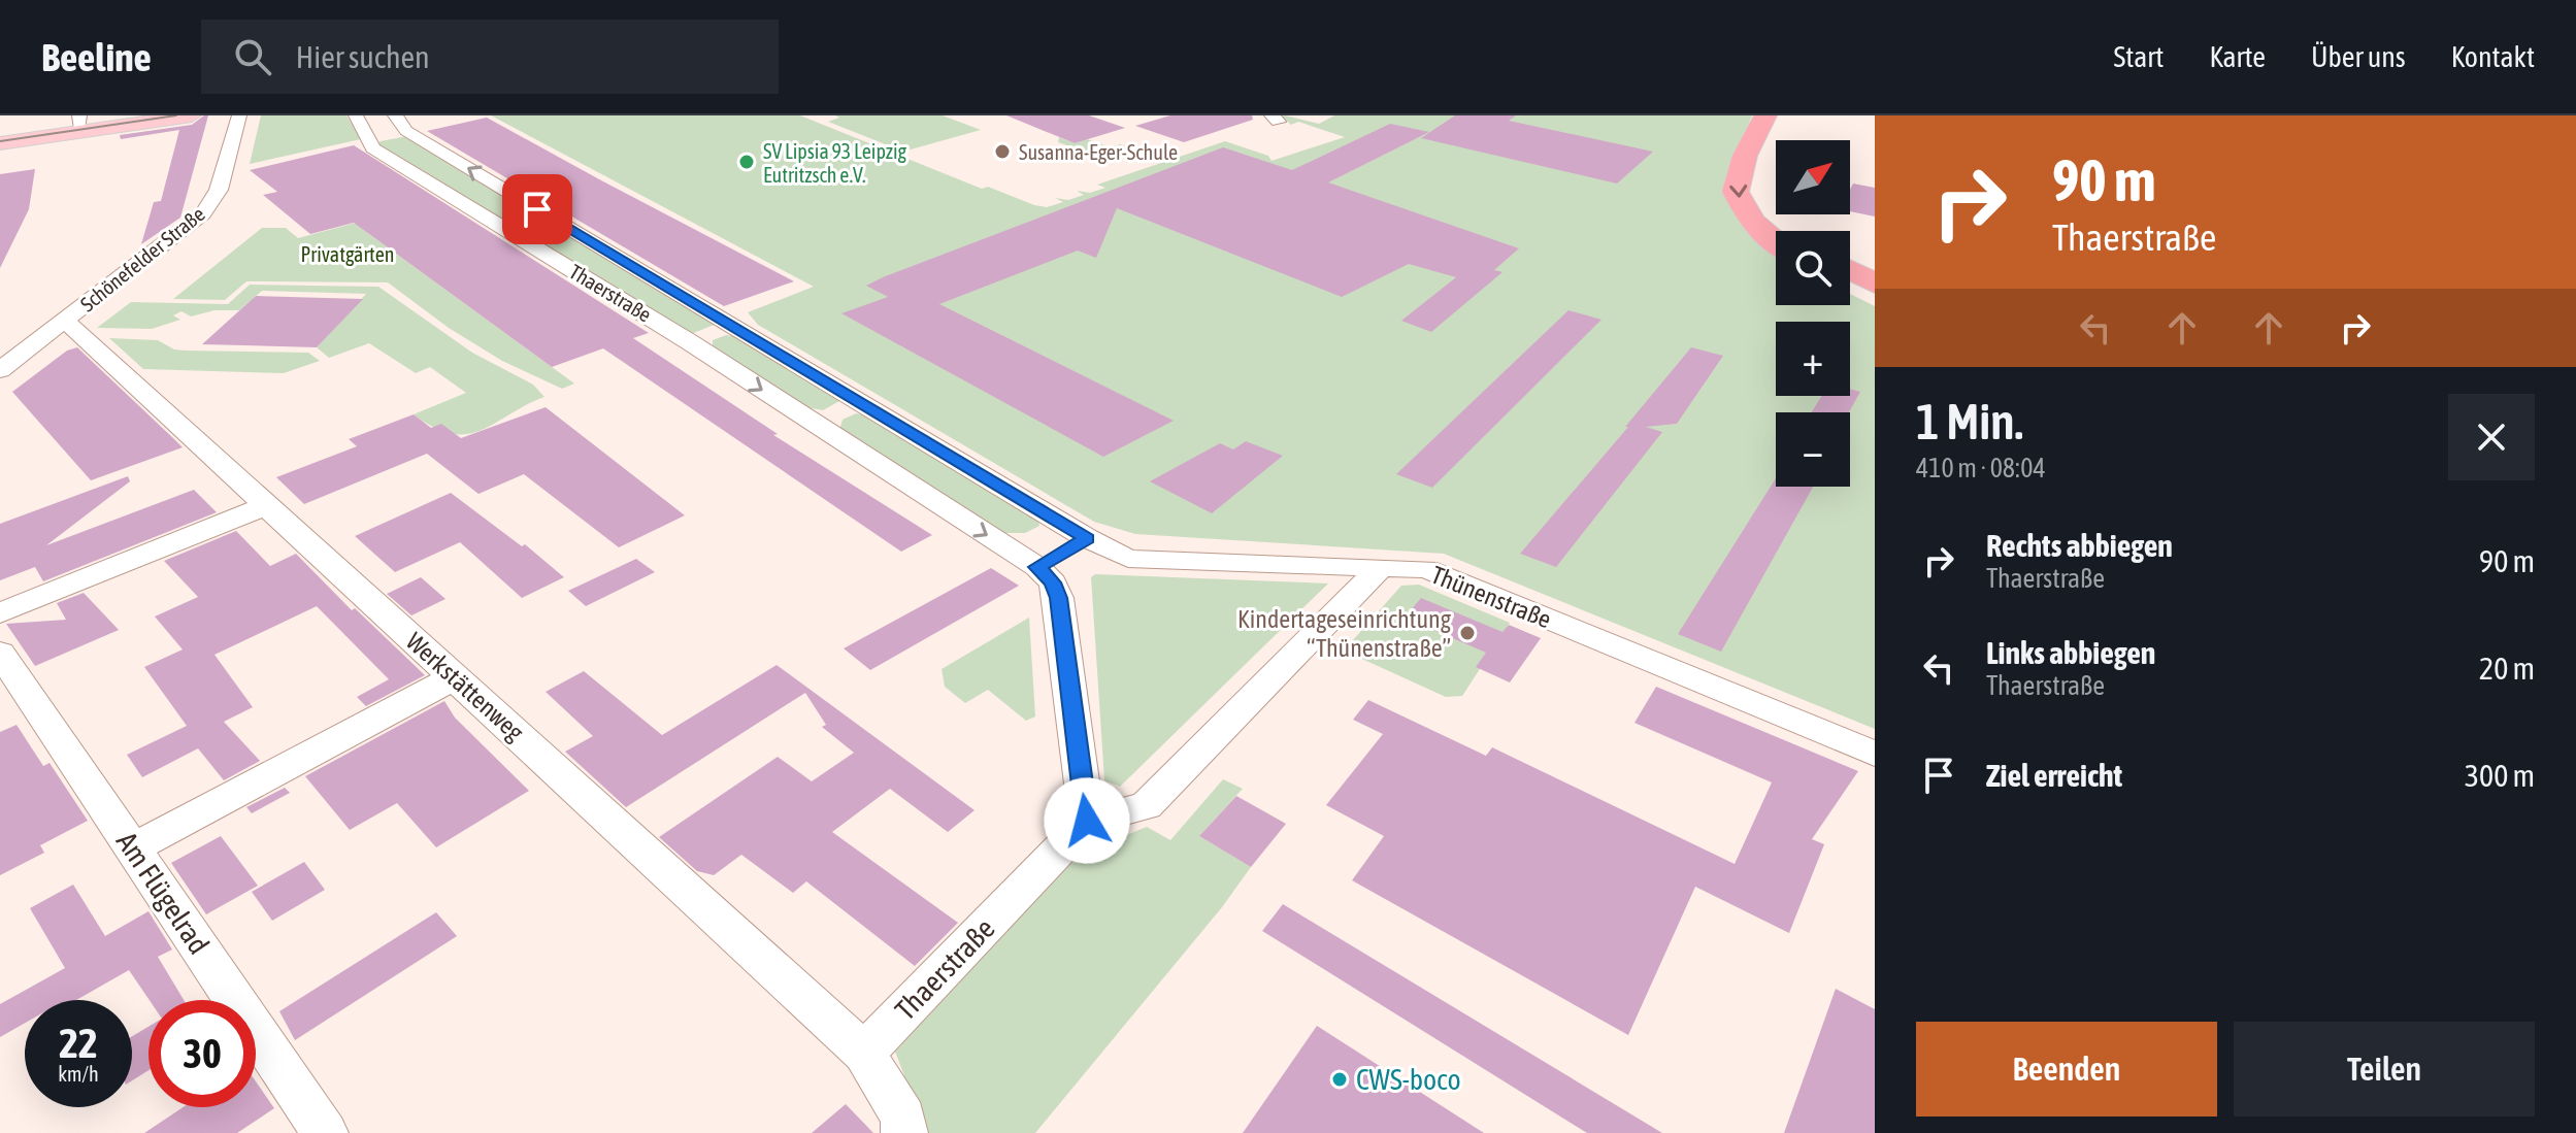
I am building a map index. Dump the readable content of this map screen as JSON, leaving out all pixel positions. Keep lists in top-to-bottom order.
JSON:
{
  "streets": {
    "street": [
      "Schönefelder Straße",
      "Thaerstraße",
      "Thünenstraße",
      "Werkstättenweg",
      "Am Flügelrad"
    ]
  },
  "crossings": [
    ["Schönefelder Straße", "Werkstättenweg"],
    ["Thaerstraße", "Thünenstraße"],
    ["Thaerstraße", "Werkstättenweg"]
  ],
  "parks": ["Privatgärten"],
  "places": [
    "Susanna-Eger-Schule",
    "SV Lipsia 93 Leipzig Eutritzsch e.V.",
    "Kindertageseinrichtung “Thünenstraße”",
    "CWS-boco"
  ],
  "north": "top right",
  "page": {
    "header": "Beeline",
    "search": "Hier suchen",
    "nav": [
      "Start",
      "Karte",
      "Über uns",
      "Kontakt"
    ],
    "turn": ["90 m", "Thaerstraße"],
    "map_buttons": ["+", "−"],
    "heading": ["1 Min.", "410 m · 08:04"],
    "list": [
      {
        "name": "Rechts abbiegen",
        "note": "Thaerstraße",
        "value": "90 m"
      },
      {
        "name": "Links abbiegen",
        "note": "Thaerstraße",
        "value": "20 m"
      },
      {
        "name": "Ziel erreicht",
        "value": "300 m"
      }
    ],
    "speed": "22 km/h",
    "limit": "30",
    "buttons": ["Beenden", "Teilen"]
  }
}
